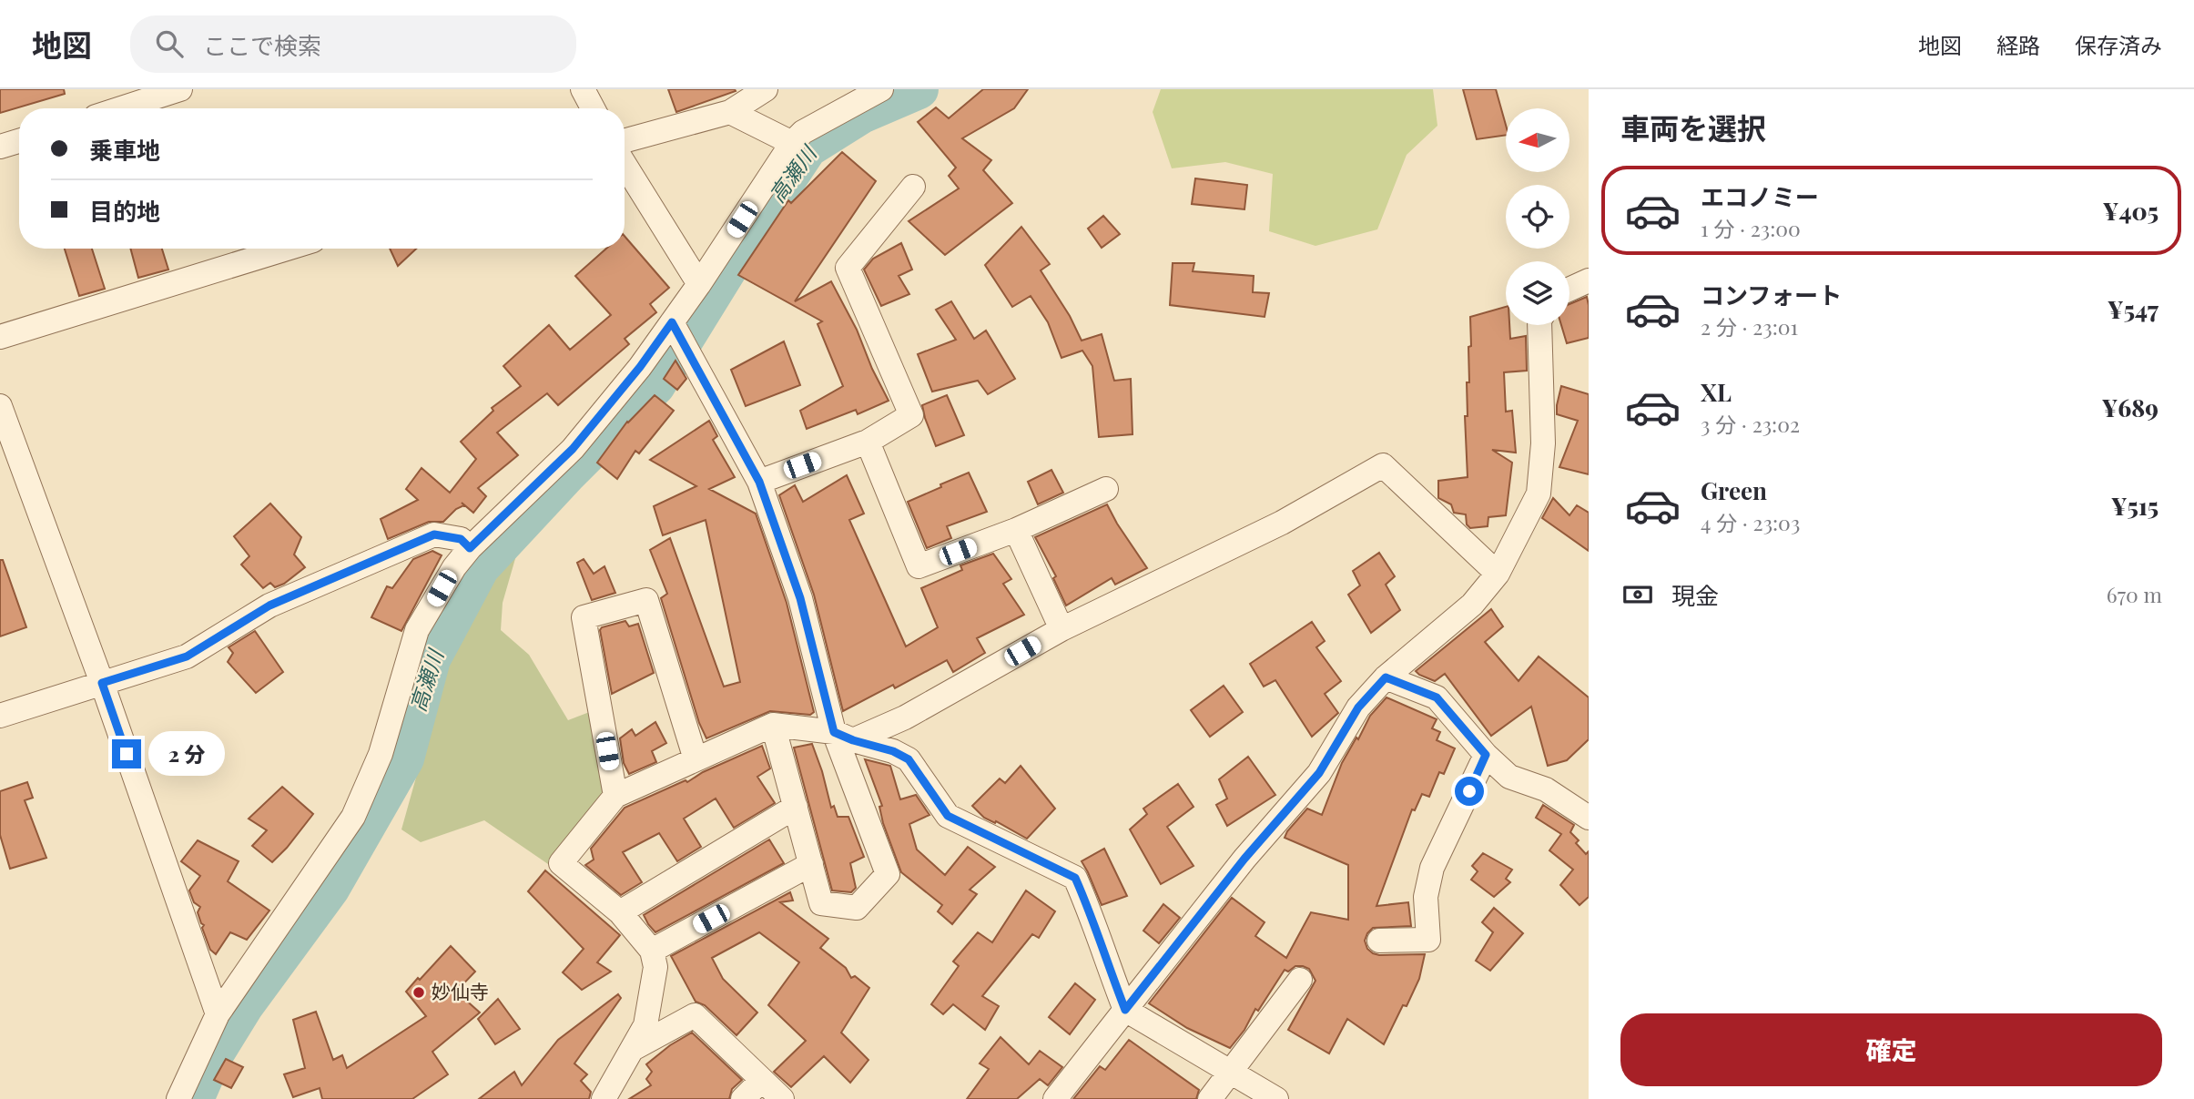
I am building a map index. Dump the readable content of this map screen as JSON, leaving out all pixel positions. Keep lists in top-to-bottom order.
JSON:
{
  "water": ["高瀬川"],
  "places": ["妙仙寺"],
  "north": "left",
  "page": {
    "header": "地図",
    "search": "ここで検索",
    "nav": ["地図", "経路", "保存済み"],
    "heading": "車両を選択",
    "banner": ["乗車地", "目的地"],
    "list": [
      {
        "name": "エコノミー",
        "note": "1 分 · 23:00",
        "value": "¥405"
      },
      {
        "name": "コンフォート",
        "note": "2 分 · 23:01",
        "value": "¥547"
      },
      {
        "name": "XL",
        "note": "3 分 · 23:02",
        "value": "¥689"
      },
      {
        "name": "Green",
        "note": "4 分 · 23:03",
        "value": "¥515"
      }
    ],
    "pay": ["現金", "670 m"],
    "bubble": "2 分",
    "buttons": "確定"
  }
}
